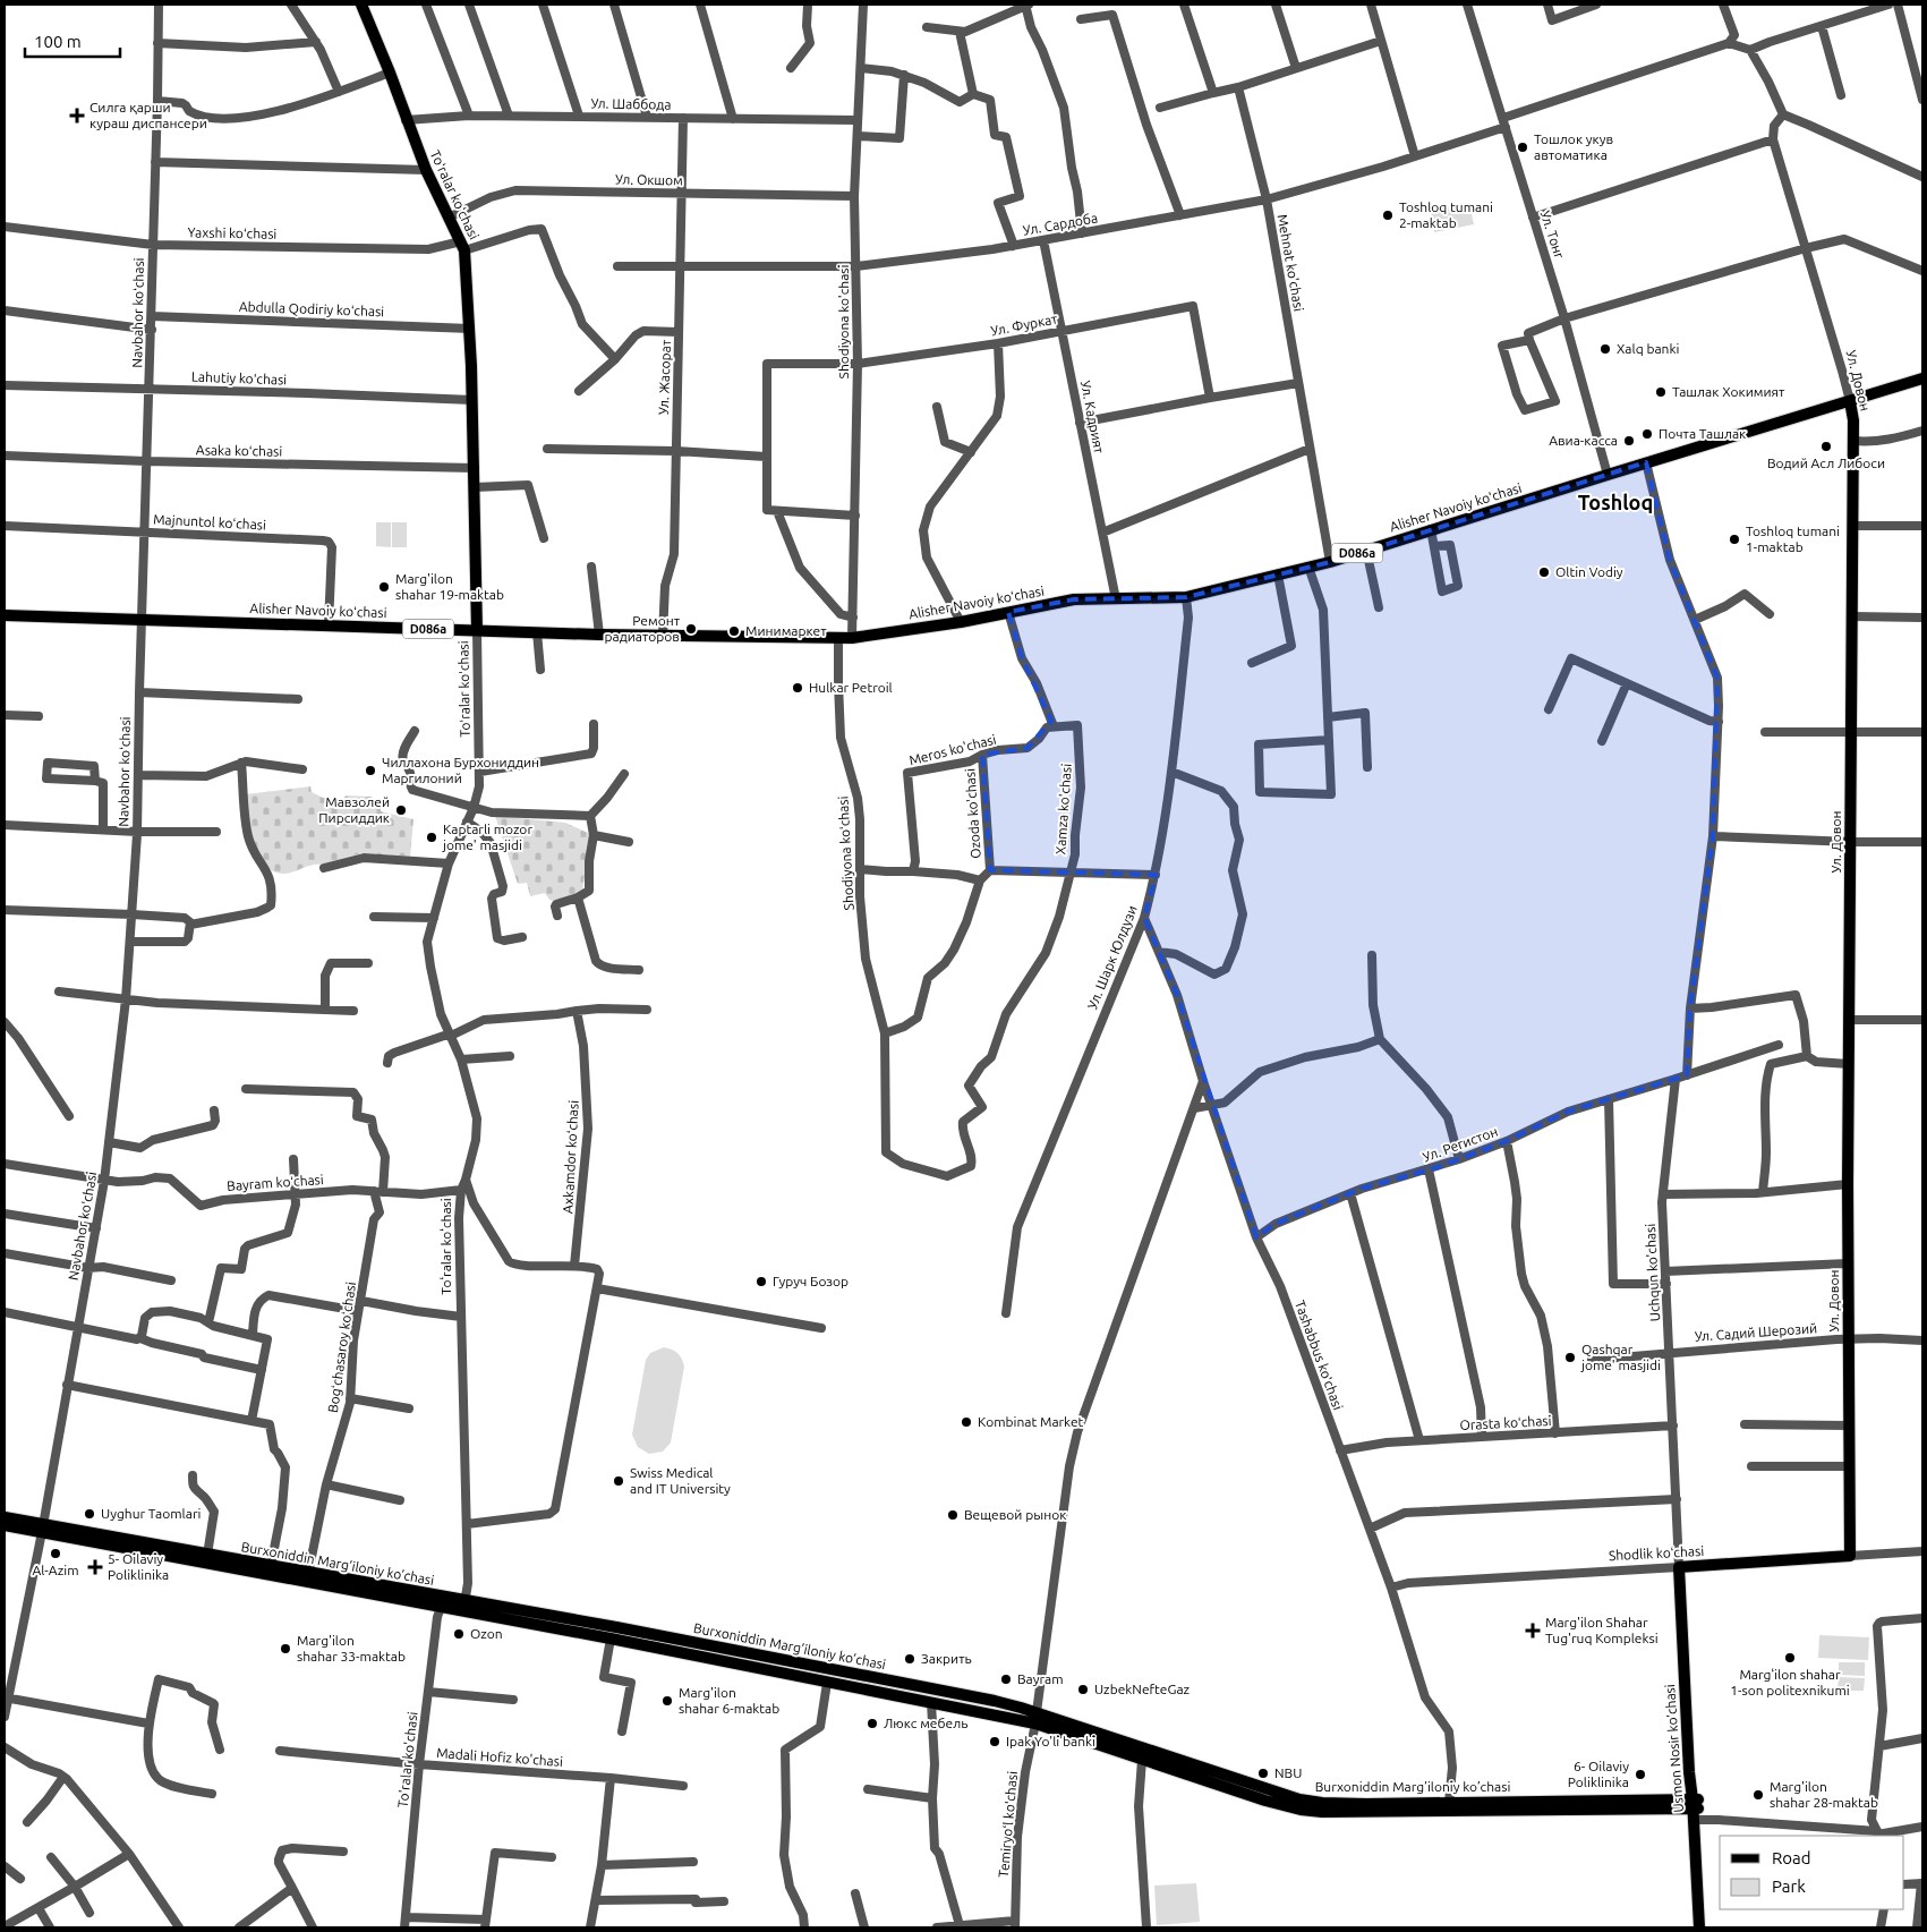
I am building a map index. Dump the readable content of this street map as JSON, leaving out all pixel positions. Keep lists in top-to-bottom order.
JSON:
{
  "streets": {
    "main road": [
      "Toʻralar koʻchasi",
      "Ул. Довон",
      "Alisher Navoiy koʻchasi",
      "D086a",
      "Shodlik koʻchasi",
      "Burxoniddin Marg’iloniy ko’chasi",
      "Usmon Nosir ko‘chasi"
    ],
    "street": [
      "Ул. Шаббода",
      "Ул. Окшом",
      "Ул. Сардоба",
      "Yaxshi koʻchasi",
      "Ул. Тонг",
      "Mehnat ko'chasi",
      "Abdulla Qodiriy koʻchasi",
      "Navbahor koʻchasi",
      "Shodiyona ko'chasi",
      "Ул. Фуркат",
      "Ул. Жасорат",
      "Lahutiy koʻchasi",
      "Ул. Кадрият",
      "Asaka koʻchasi",
      "Majnuntol koʻchasi",
      "Meros ko'chasi",
      "Xamza ko'chasi",
      "Ozoda ko'chasi",
      "Shodiyona koʻchasi",
      "Ул. Шарк Юлдузи",
      "Ул. Регистон",
      "Axkamdor koʻchasi",
      "Bayram koʻchasi",
      "Uchqun ko'chasi",
      "Ул. Садий Шерозий",
      "Bogʻchasaroy koʻchasi",
      "Tashabbus koʻchasi",
      "Orasta koʻchasi",
      "Madali Hofiz ko'chasi",
      "To'ralar ko'chasi",
      "Temiryoʻl koʻchasi"
    ]
  },
  "crossings": [
    ["Ул. Шаббода", "Toʻralar koʻchasi"],
    ["Ул. Шаббода", "Shodiyona ko'chasi"],
    ["Ул. Шаббода", "Ул. Жасорат"],
    ["Ул. Окшом", "Toʻralar koʻchasi"],
    ["Ул. Окшом", "Shodiyona ko'chasi"],
    ["Ул. Окшом", "Ул. Жасорат"],
    ["Toʻralar koʻchasi", "Yaxshi koʻchasi"],
    ["Toʻralar koʻchasi", "Abdulla Qodiriy koʻchasi"],
    ["Toʻralar koʻchasi", "Lahutiy koʻchasi"],
    ["Toʻralar koʻchasi", "Asaka koʻchasi"],
    ["Toʻralar koʻchasi", "Alisher Navoiy koʻchasi"],
    ["Toʻralar koʻchasi", "Bayram koʻchasi"],
    ["Toʻralar koʻchasi", "Burxoniddin Marg’iloniy ko’chasi"],
    ["Ул. Сардоба", "Ул. Тонг"],
    ["Ул. Сардоба", "Mehnat ko'chasi"],
    ["Ул. Сардоба", "Shodiyona ko'chasi"],
    ["Ул. Сардоба", "Ул. Жасорат"],
    ["Ул. Сардоба", "Ул. Кадрият"],
    ["Yaxshi koʻchasi", "Navbahor koʻchasi"],
    ["Ул. Тонг", "Alisher Navoiy koʻchasi"],
    ["Mehnat ko'chasi", "Alisher Navoiy koʻchasi"],
    ["Abdulla Qodiriy koʻchasi", "Navbahor koʻchasi"],
    ["Navbahor koʻchasi", "Lahutiy koʻchasi"],
    ["Navbahor koʻchasi", "Asaka koʻchasi"],
    ["Navbahor koʻchasi", "Alisher Navoiy koʻchasi"],
    ["Navbahor koʻchasi", "Majnuntol koʻchasi"],
    ["Navbahor koʻchasi", "Bayram koʻchasi"],
    ["Navbahor koʻchasi", "Burxoniddin Marg’iloniy ko’chasi"],
    ["Shodiyona ko'chasi", "Ул. Фуркат"],
    ["Shodiyona ko'chasi", "Alisher Navoiy koʻchasi"],
    ["Ул. Фуркат", "Ул. Кадрият"],
    ["Ул. Жасорат", "Alisher Navoiy koʻchasi"],
    ["Ул. Довон", "Alisher Navoiy koʻchasi"],
    ["Ул. Довон", "Ул. Садий Шерозий"],
    ["Ул. Довон", "Shodlik koʻchasi"],
    ["Ул. Кадрият", "Alisher Navoiy koʻchasi"],
    ["Alisher Navoiy koʻchasi", "Majnuntol koʻchasi"],
    ["Alisher Navoiy koʻchasi", "Shodiyona koʻchasi"],
    ["Alisher Navoiy koʻchasi", "Ул. Шарк Юлдузи"],
    ["Meros ko'chasi", "Xamza ko'chasi"],
    ["Meros ko'chasi", "Ozoda ko'chasi"],
    ["Xamza ko'chasi", "Shodiyona koʻchasi"],
    ["Ozoda ko'chasi", "Shodiyona koʻchasi"],
    ["Ул. Шарк Юлдузи", "Tashabbus koʻchasi"],
    ["Ул. Регистон", "Uchqun ko'chasi"],
    ["Ул. Регистон", "Tashabbus koʻchasi"],
    ["Bayram koʻchasi", "Bogʻchasaroy koʻchasi"],
    ["Uchqun ko'chasi", "Ул. Садий Шерозий"],
    ["Uchqun ko'chasi", "Orasta koʻchasi"],
    ["Uchqun ko'chasi", "Shodlik koʻchasi"],
    ["Uchqun ko'chasi", "Usmon Nosir ko‘chasi"],
    ["Bogʻchasaroy koʻchasi", "Burxoniddin Marg’iloniy ko’chasi"],
    ["Tashabbus koʻchasi", "Orasta koʻchasi"],
    ["Tashabbus koʻchasi", "Shodlik koʻchasi"],
    ["Tashabbus koʻchasi", "Burxoniddin Marg’iloniy ko’chasi"],
    ["Tashabbus koʻchasi", "Temiryoʻl koʻchasi"],
    ["Shodlik koʻchasi", "Usmon Nosir ko‘chasi"],
    ["Burxoniddin Marg’iloniy ko’chasi", "Usmon Nosir ko‘chasi"],
    ["Burxoniddin Marg’iloniy ko’chasi", "To'ralar ko'chasi"],
    ["Burxoniddin Marg’iloniy ko’chasi", "Temiryoʻl koʻchasi"],
    ["Madali Hofiz ko'chasi", "To'ralar ko'chasi"]
  ],
  "districts": ["Toshloq"],
  "places": {
    "health": ["Силга қарши кураш диспансери", "5- Oilaviy Poliklinika", "Marg'ilon Shahar Tug'ruq Kompleksi"],
    "other": [
      "Тошлок укув автоматика",
      "Toshloq tumani 2-maktab",
      "Xalq banki",
      "Ташлак Хокимият",
      "Почта Ташлак",
      "Авиа-касса",
      "Водий Асл Либоси",
      "Toshloq tumani 1-maktab",
      "Oltin Vodiy",
      "Marg'ilon shahar 19-maktab",
      "Ремонт радиаторов",
      "Минимаркет",
      "Hulkar Petroil",
      "Чиллахона Бурхониддин Маргилоний",
      "Мавзолей Пирсиддик",
      "Kaptarli mozor jome' masjidi",
      "Гуруч Бозор",
      "Qashqar jome' masjidi",
      "Kombinat Market",
      "Swiss Medical and IT University",
      "Uyghur Taomlari",
      "Вещевой рынок",
      "Al-Azim",
      "Ozon",
      "Marg'ilon shahar 33-maktab",
      "Margʻilon shahar 1-son politexnikumi",
      "Закрить",
      "Bayram",
      "UzbekNefteGaz",
      "Marg'ilon shahar 6-maktab",
      "Люкс мебель",
      "Ipak Yo'li banki",
      "NBU",
      "6- Oilaviy Poliklinika",
      "Marg'ilon shahar 28-maktab"
    ]
  },
  "legend": ["Road", "Park"],
  "scale_bar": "100 m"
}
